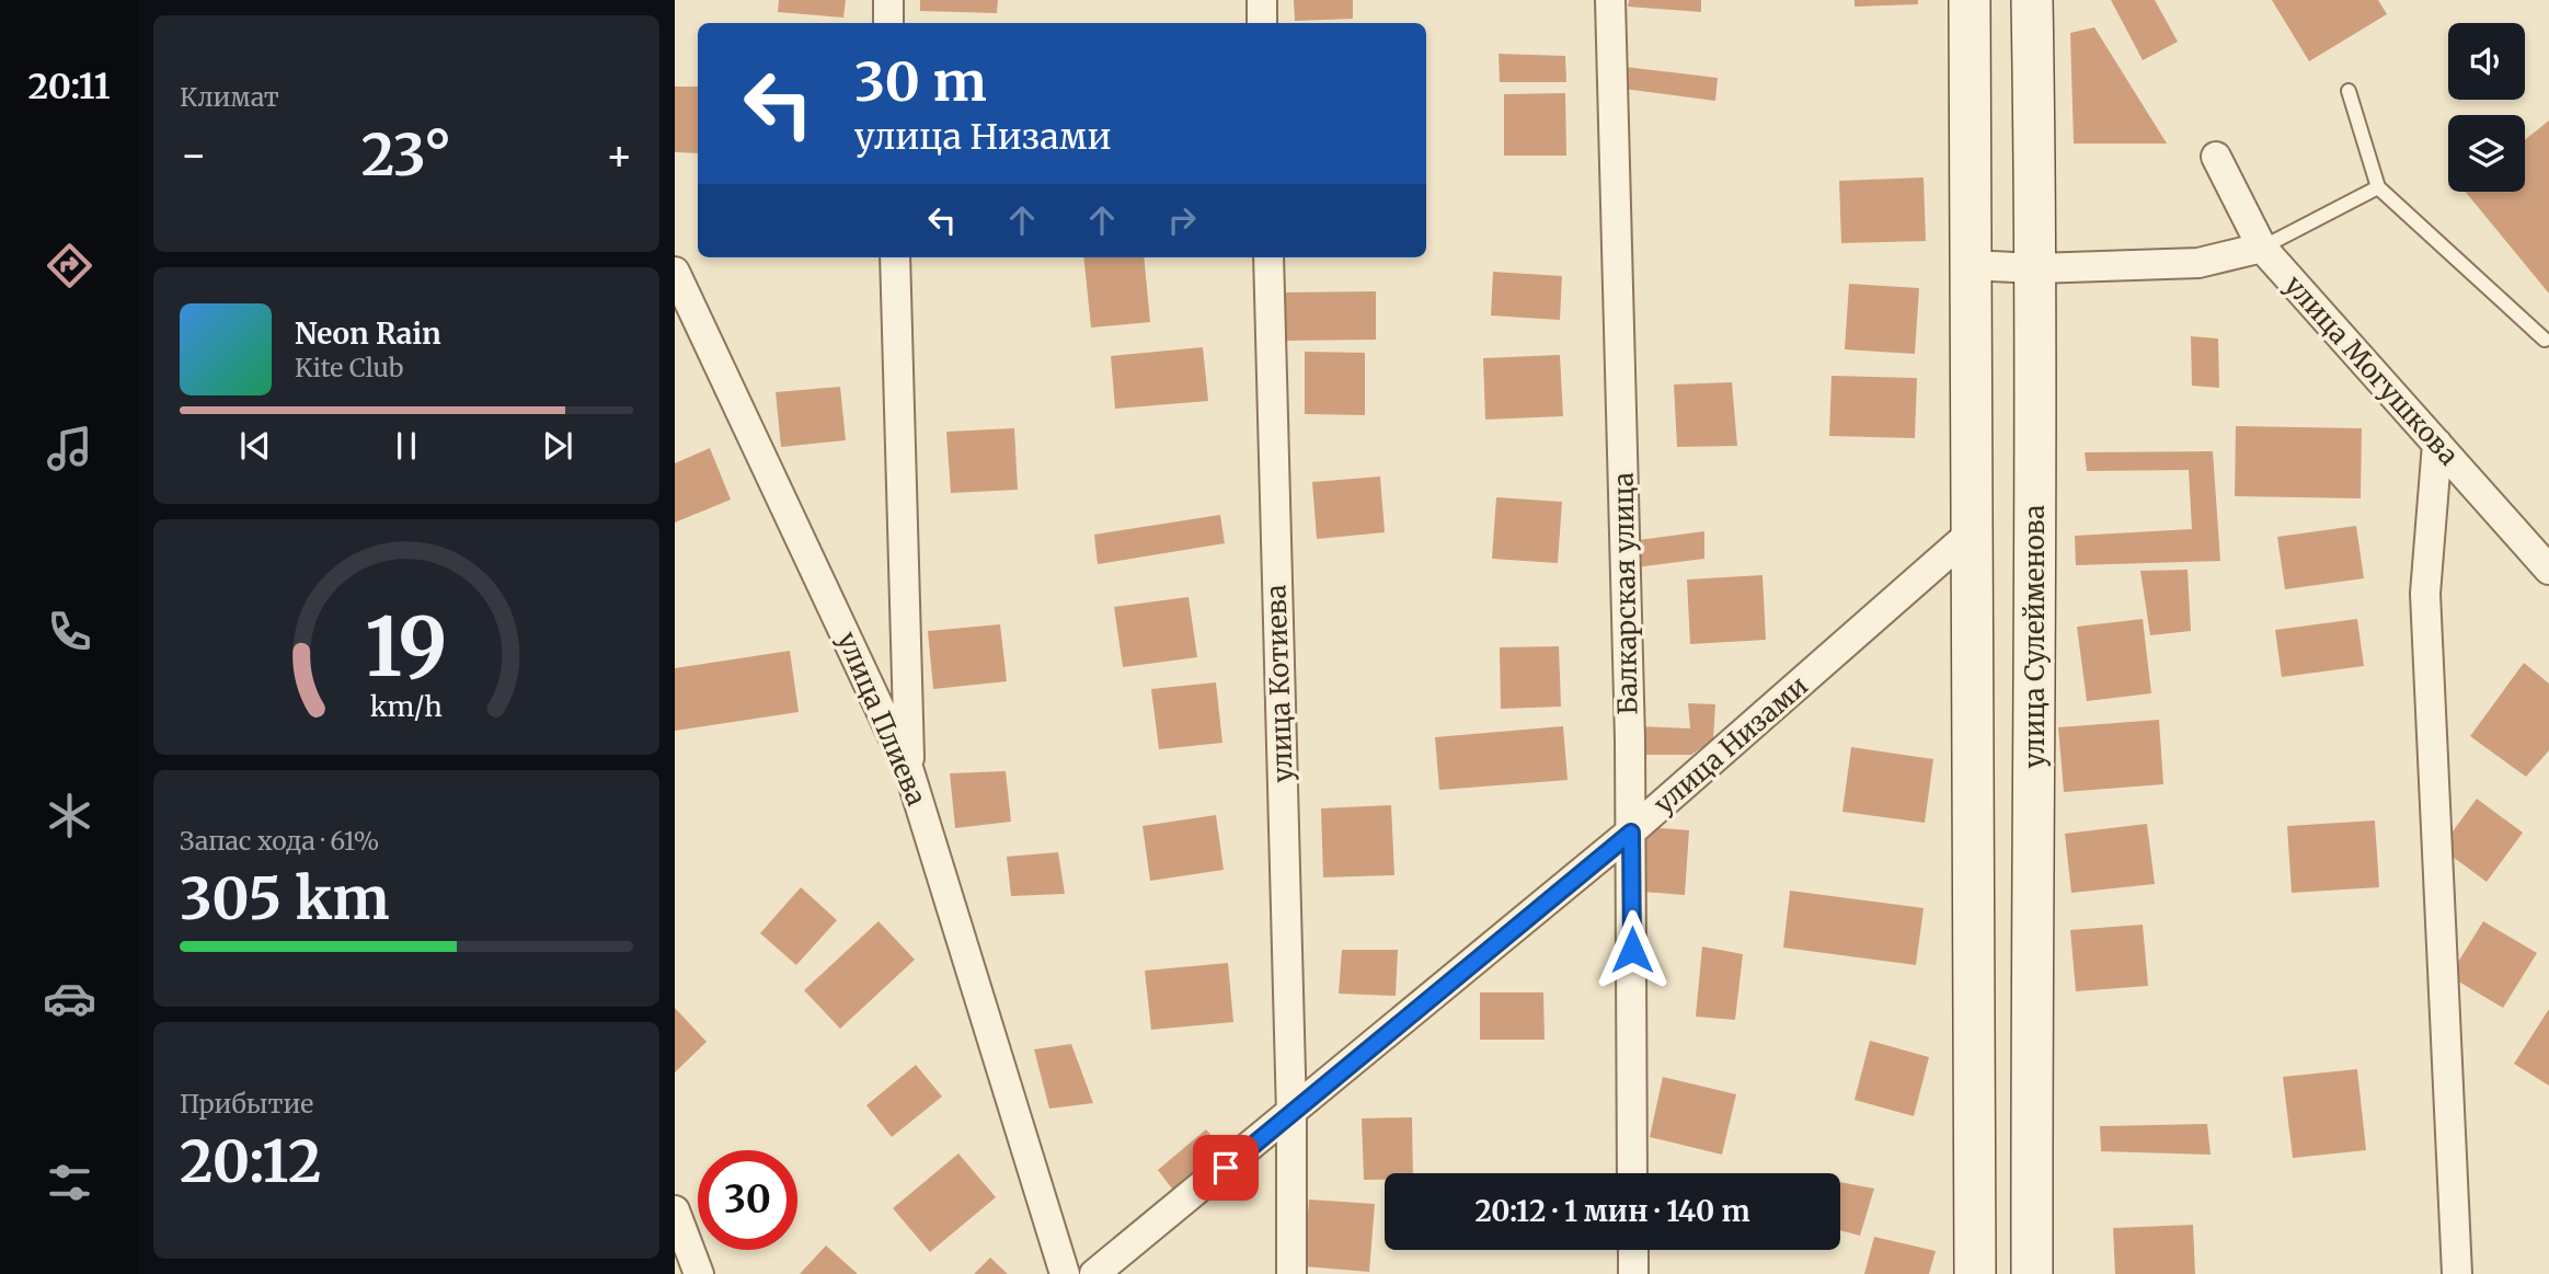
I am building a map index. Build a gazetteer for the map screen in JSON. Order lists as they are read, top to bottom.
{
  "streets": {
    "main road": ["улица Сулейменова"],
    "street": [
      "улица Могушкова",
      "Балкарская улица",
      "улица Котиева",
      "улица Плиева",
      "улица Низами"
    ]
  },
  "crossings": [
    ["Балкарская улица", "улица Низами"],
    ["улица Котиева", "улица Низами"]
  ],
  "page": {
    "tabs": "20:11",
    "tile": [
      "Климат",
      ["Запас хода · 61%", "305 km"],
      ["Прибытие", "20:12"]
    ],
    "turn": ["30 m", "улица Низами"],
    "heat": ["−", "23°", "+"],
    "song": ["Neon Rain", "Kite Club"],
    "limit": "30",
    "trip": "20:12 · 1 мин · 140 m",
    "gauge": ["19", "km/h"]
  }
}
